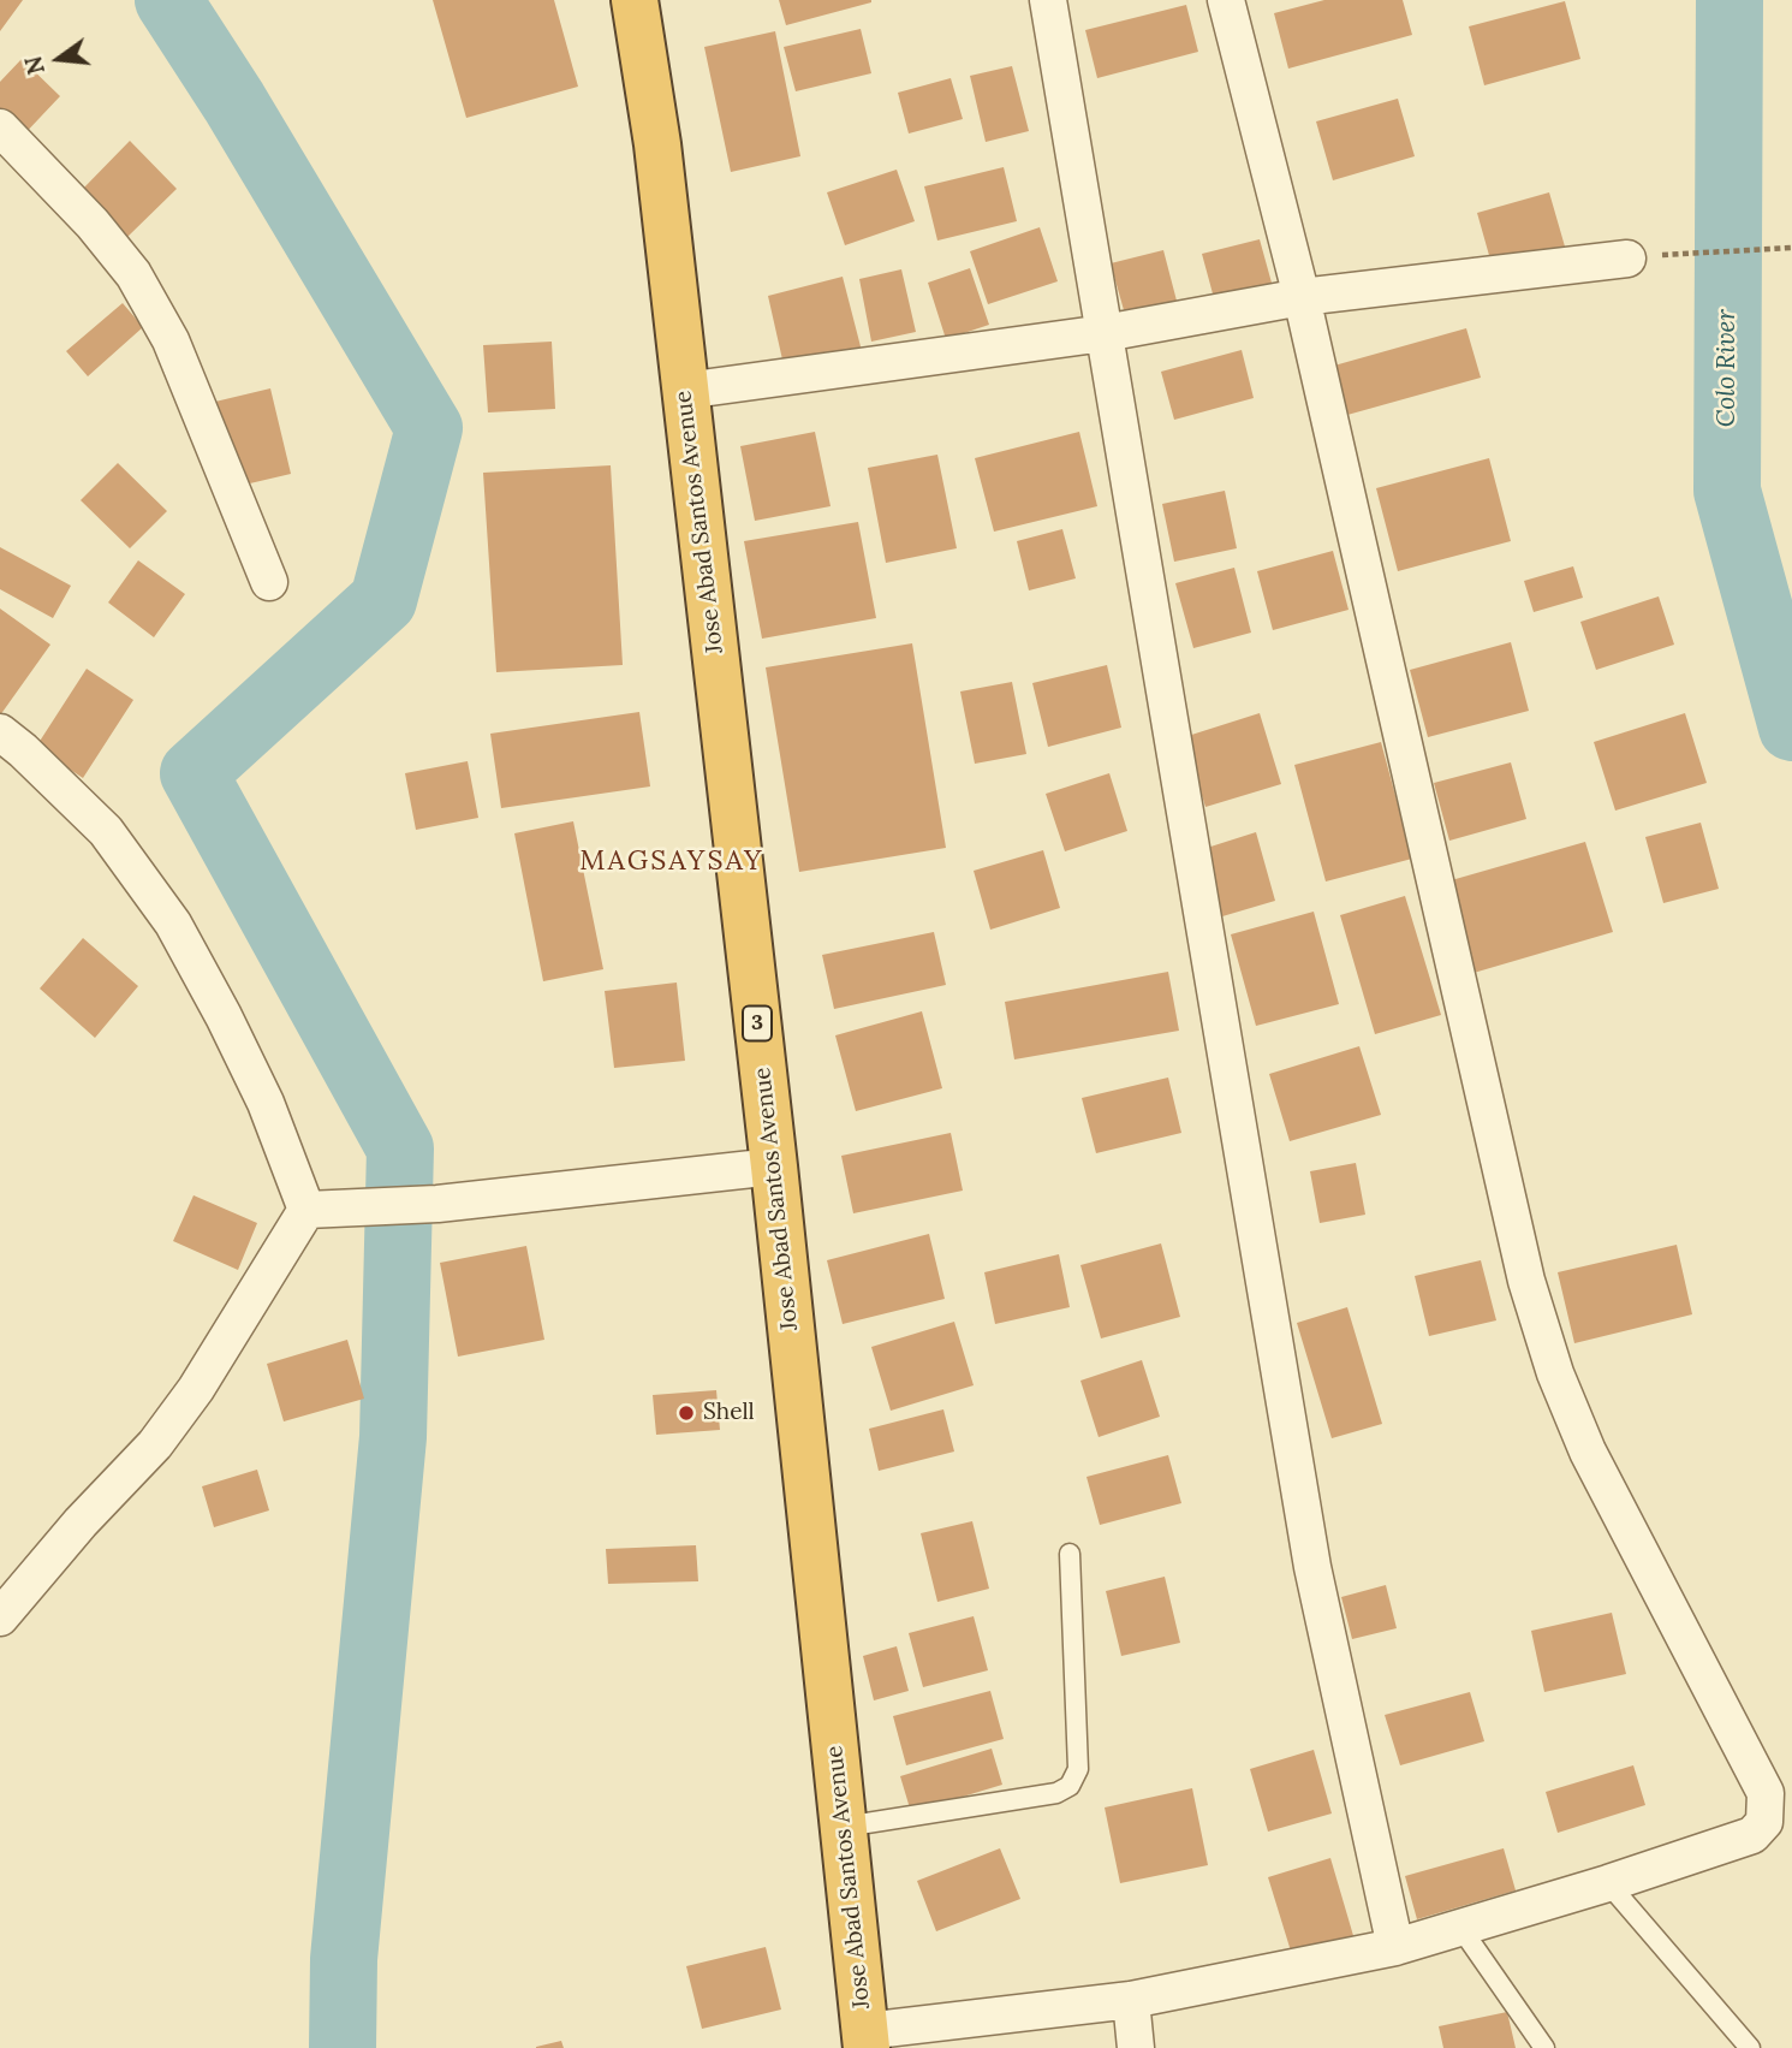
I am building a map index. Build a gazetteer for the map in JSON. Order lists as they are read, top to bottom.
{
  "streets": {
    "highway": ["Jose Abad Santos Avenue", "3"]
  },
  "districts": ["MAGSAYSAY"],
  "water": ["Colo River"],
  "places": ["Shell"],
  "north": "left"
}
